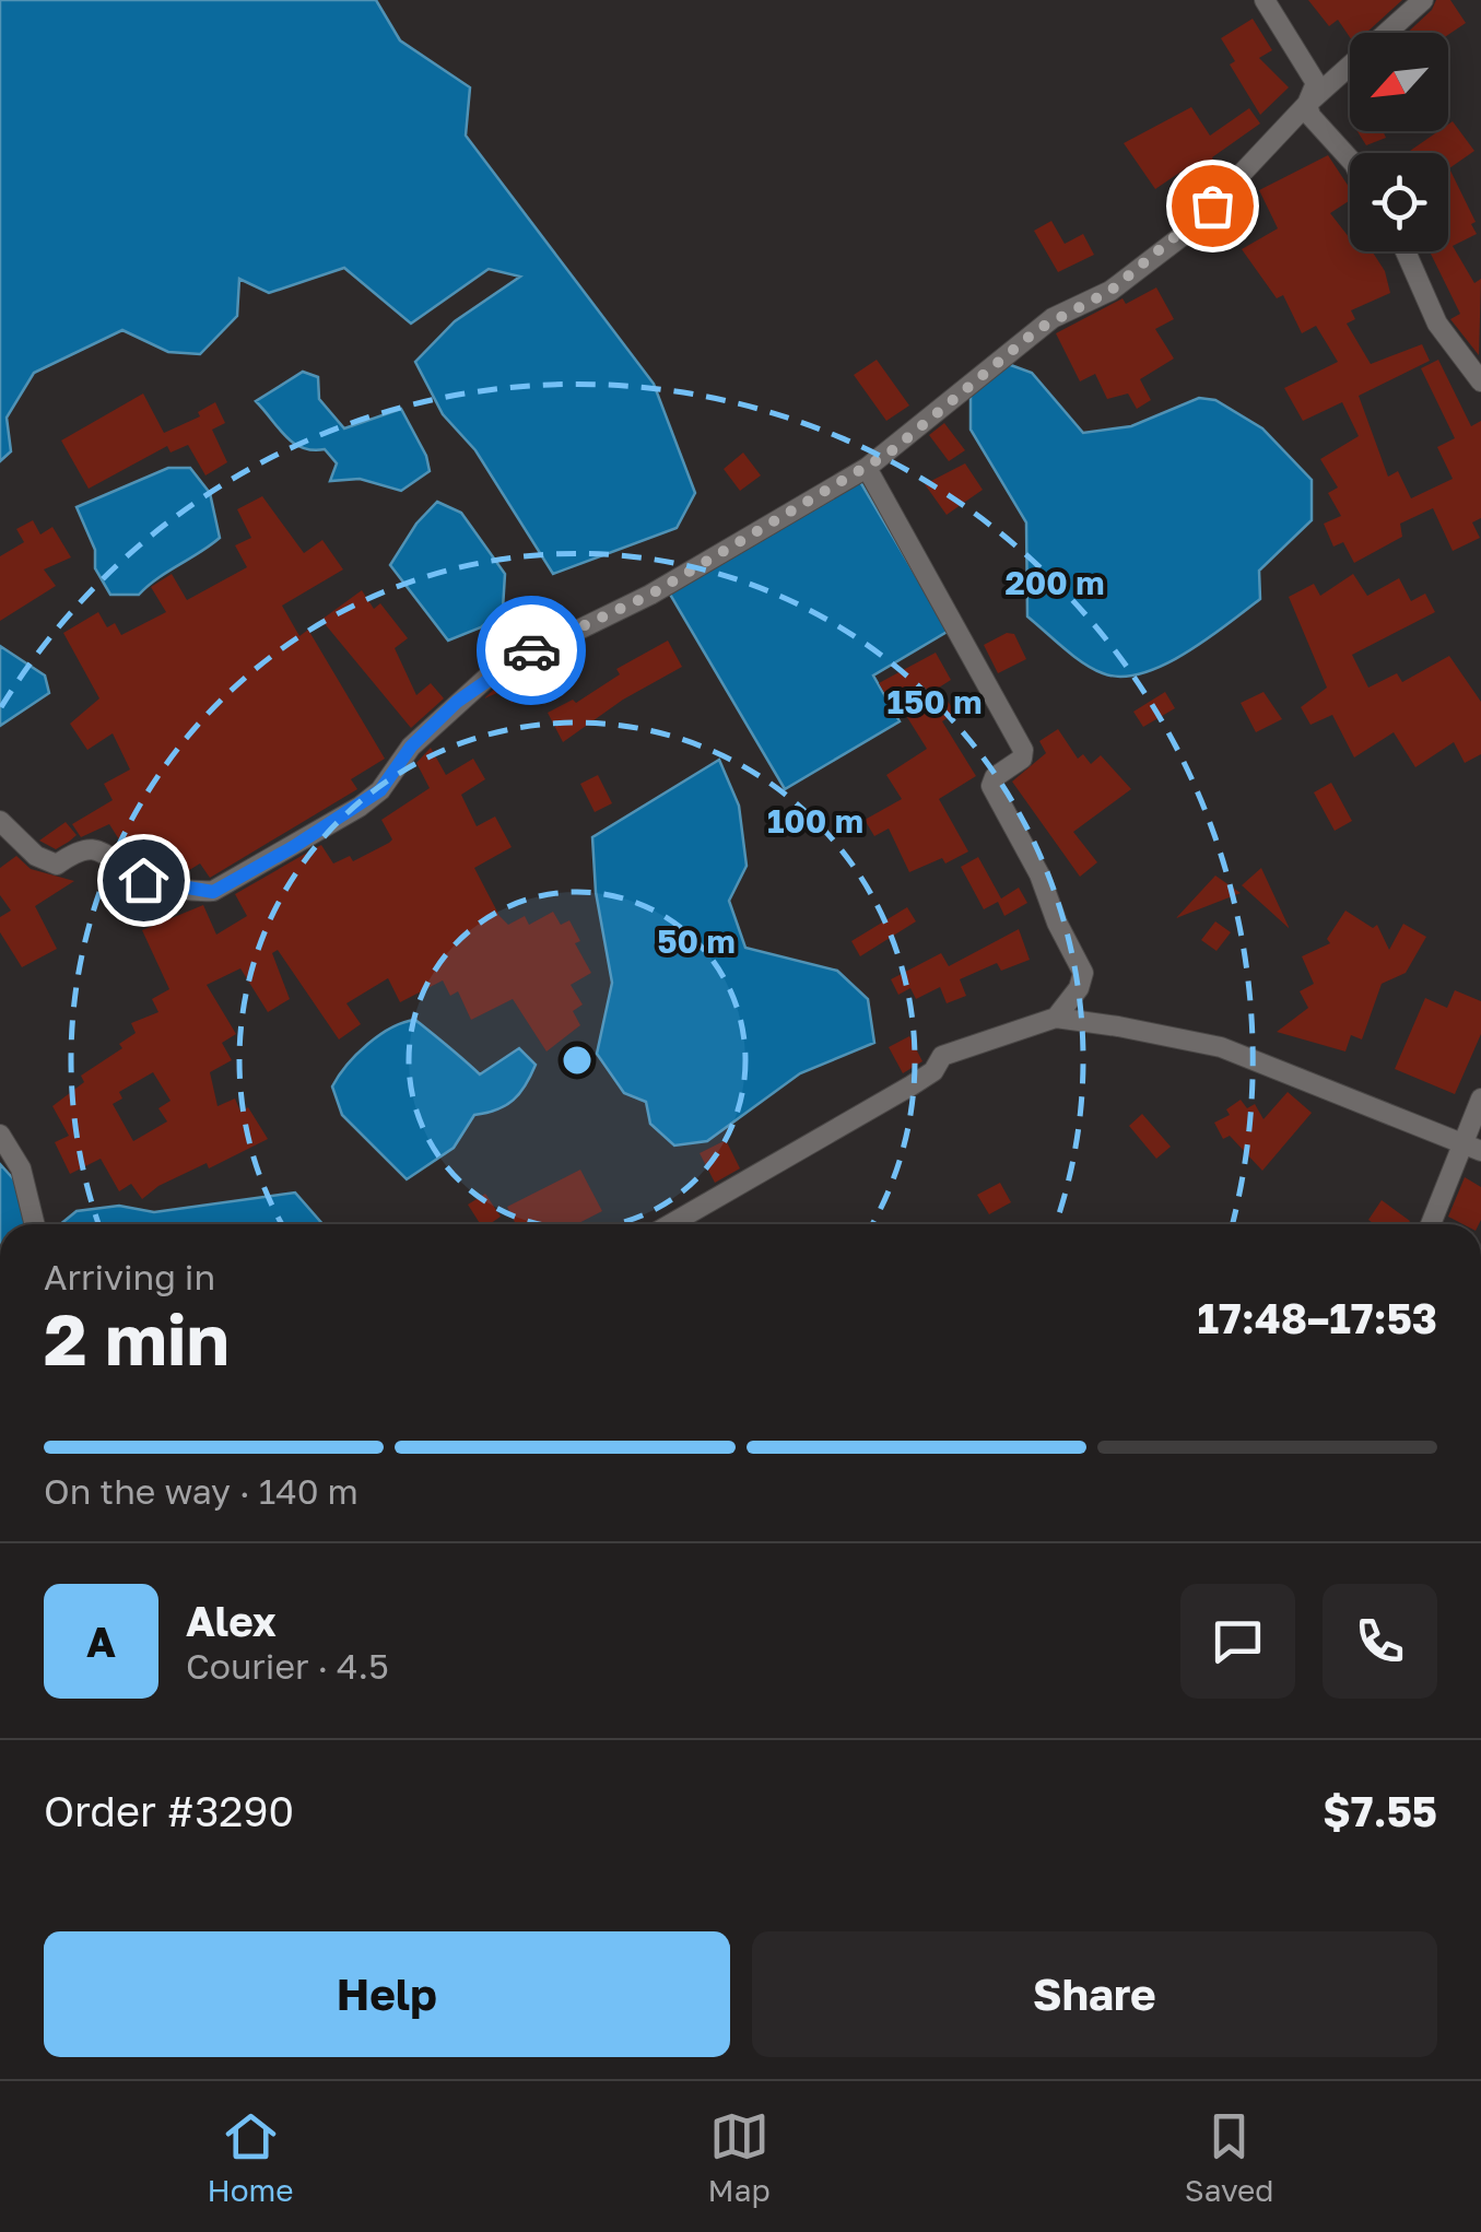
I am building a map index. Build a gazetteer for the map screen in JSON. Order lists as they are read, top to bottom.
{
  "north": "bottom left",
  "page": {
    "heading": ["2 min", "Arriving in", "17:48–17:53"],
    "panel": [
      "Alex",
      "Courier · 4.5",
      "Order #3290",
      "$7.55"
    ],
    "bar": "On the way · 140 m",
    "round": "A",
    "buttons": ["Help", "Share"],
    "tabs": ["Home", "Map", "Saved"]
  },
  "rings": [
    "200 m",
    "150 m",
    "100 m",
    "50 m"
  ]
}
